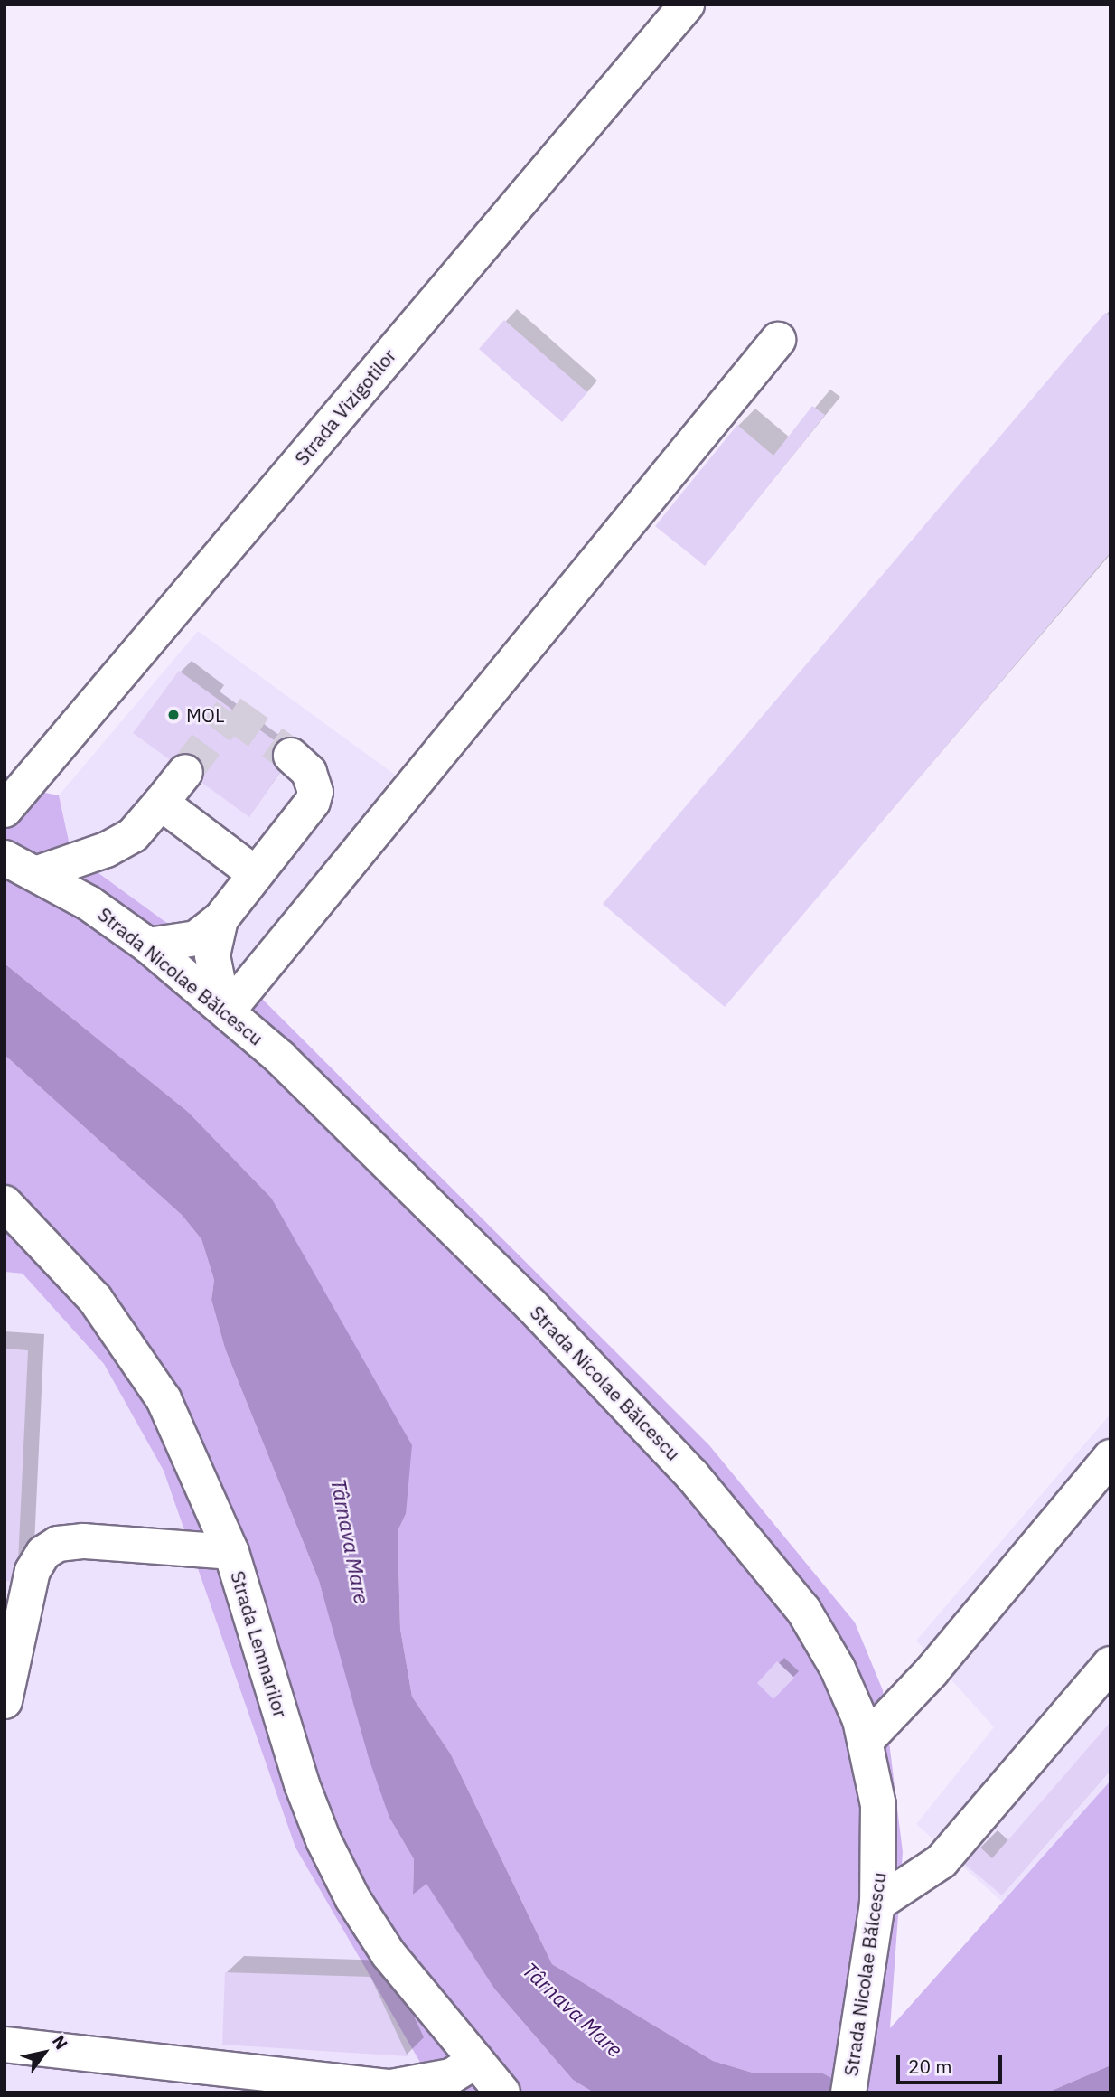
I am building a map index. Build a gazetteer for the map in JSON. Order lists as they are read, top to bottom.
{
  "streets": {
    "street": ["Strada Vizigotilor", "Strada Nicolae Bălcescu", "Strada Lemnarilor"]
  },
  "water": ["Târnava Mare"],
  "places": ["MOL"],
  "scale_bar": "20 m",
  "north": "top right"
}
